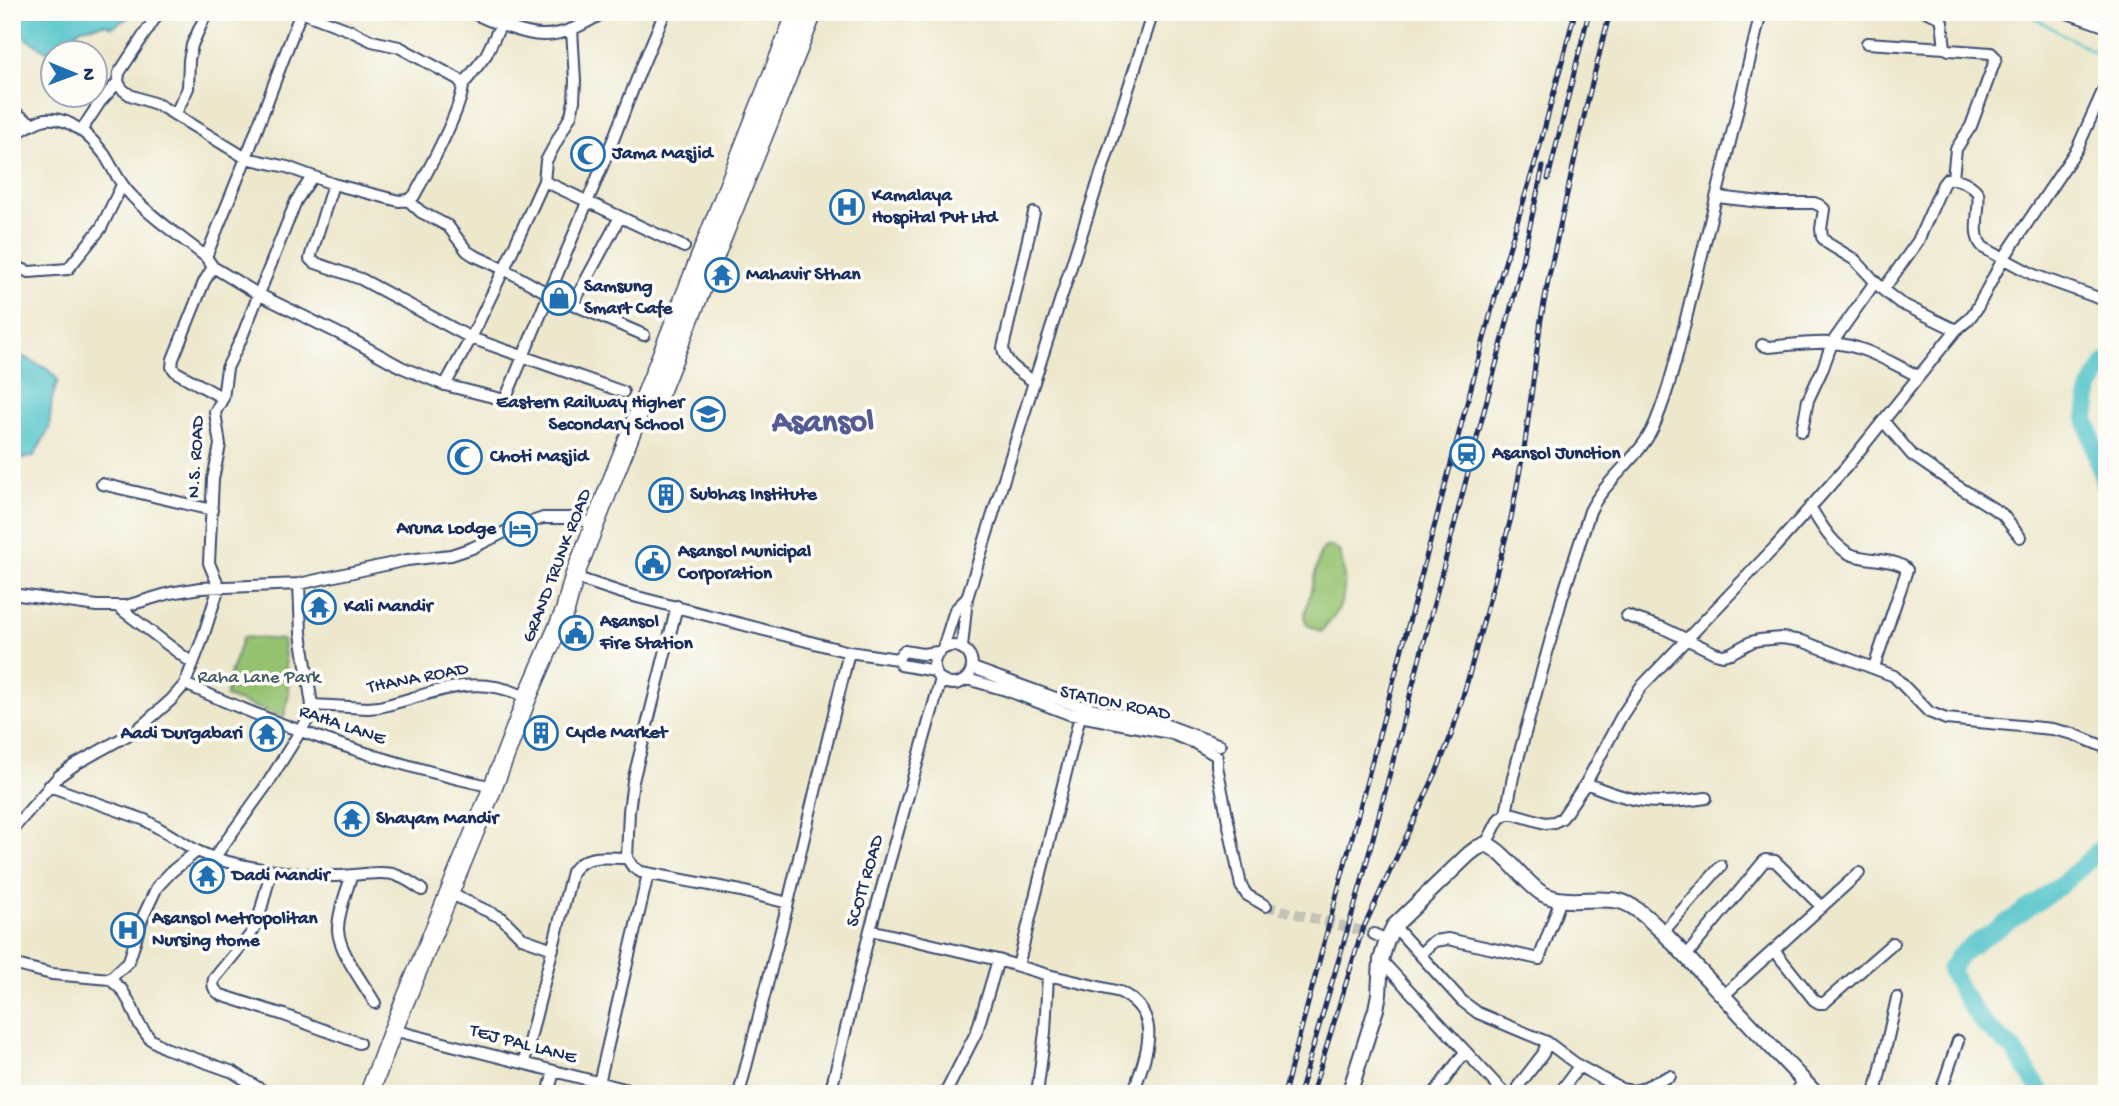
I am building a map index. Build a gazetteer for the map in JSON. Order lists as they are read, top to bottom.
{
  "streets": {
    "main road": ["GRAND TRUNK ROAD"],
    "street": [
      "N.S. ROAD",
      "THANA ROAD",
      "STATION ROAD",
      "RAHA LANE",
      "SCOTT ROAD",
      "TEJ PAL LANE"
    ]
  },
  "crossings": [
    ["GRAND TRUNK ROAD", "THANA ROAD"],
    ["GRAND TRUNK ROAD", "RAHA LANE"],
    ["GRAND TRUNK ROAD", "TEJ PAL LANE"],
    ["STATION ROAD", "SCOTT ROAD"]
  ],
  "districts": ["Asansol"],
  "parks": ["Raha Lane Park"],
  "places": {
    "mosque": ["Jama Masjid", "Choti Masjid"],
    "hospital": ["Kamalaya Hospital Pvt Ltd", "Asansol Metropolitan Nursing Home"],
    "temple": [
      "Mahavir Sthan",
      "Kali Mandir",
      "Aadi Durgabari",
      "Shayam Mandir",
      "Dadi Mandir"
    ],
    "shop": ["Samsung Smart Cafe"],
    "school or university": ["Eastern Railway Higher Secondary School"],
    "station": ["Asansol Junction"],
    "building": ["Subhas Institute", "Cycle Market"],
    "hotel": ["Aruna Lodge"],
    "public building": ["Asansol Municipal Corporation", "Asansol Fire Station"]
  },
  "north": "right"
}
